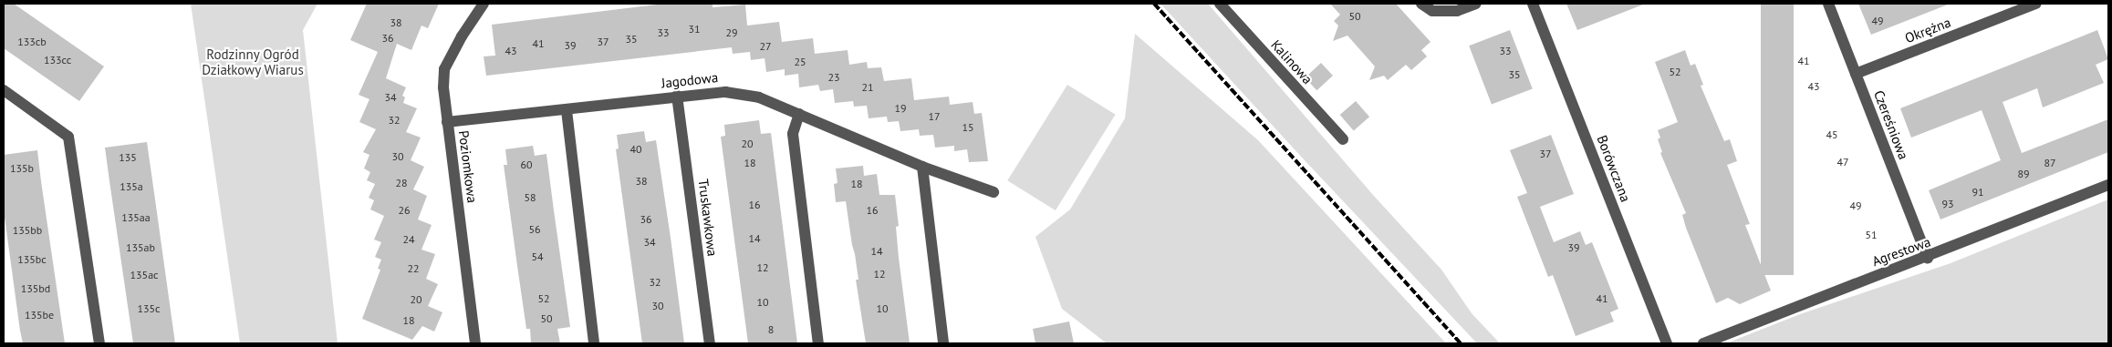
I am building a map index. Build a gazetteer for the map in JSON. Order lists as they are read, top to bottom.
{
  "streets": {
    "street": [
      "Okrężna",
      "Kalinowa",
      "Jagodowa",
      "Czereśniowa",
      "Poziomkowa",
      "Borówczana",
      "Truskawkowa",
      "Agrestowa"
    ]
  },
  "crossings": [
    ["Okrężna", "Czereśniowa"],
    ["Jagodowa", "Poziomkowa"],
    ["Jagodowa", "Truskawkowa"],
    ["Czereśniowa", "Agrestowa"]
  ],
  "parks": ["Rodzinny Ogród Działkowy Wiarus"],
  "house_numbers": [
    "50",
    "49",
    "38",
    "31",
    "33",
    "29",
    "36",
    "35",
    "133cb",
    "37",
    "41",
    "39",
    "27",
    "43",
    "33",
    "133cc",
    "41",
    "25",
    "52",
    "35",
    "23",
    "43",
    "21",
    "34",
    "19",
    "17",
    "32",
    "15",
    "45",
    "20",
    "40",
    "37",
    "30",
    "135",
    "47",
    "18",
    "87",
    "60",
    "135b",
    "89",
    "38",
    "28",
    "18",
    "135a",
    "91",
    "58",
    "93",
    "16",
    "49",
    "26",
    "16",
    "135aa",
    "36",
    "56",
    "135bb",
    "51",
    "14",
    "24",
    "34",
    "135ab",
    "39",
    "14",
    "54",
    "135bc",
    "12",
    "22",
    "12",
    "135ac",
    "32",
    "135bd",
    "52",
    "41",
    "20",
    "10",
    "30",
    "135c",
    "10",
    "135be",
    "50",
    "18",
    "8"
  ]
}
